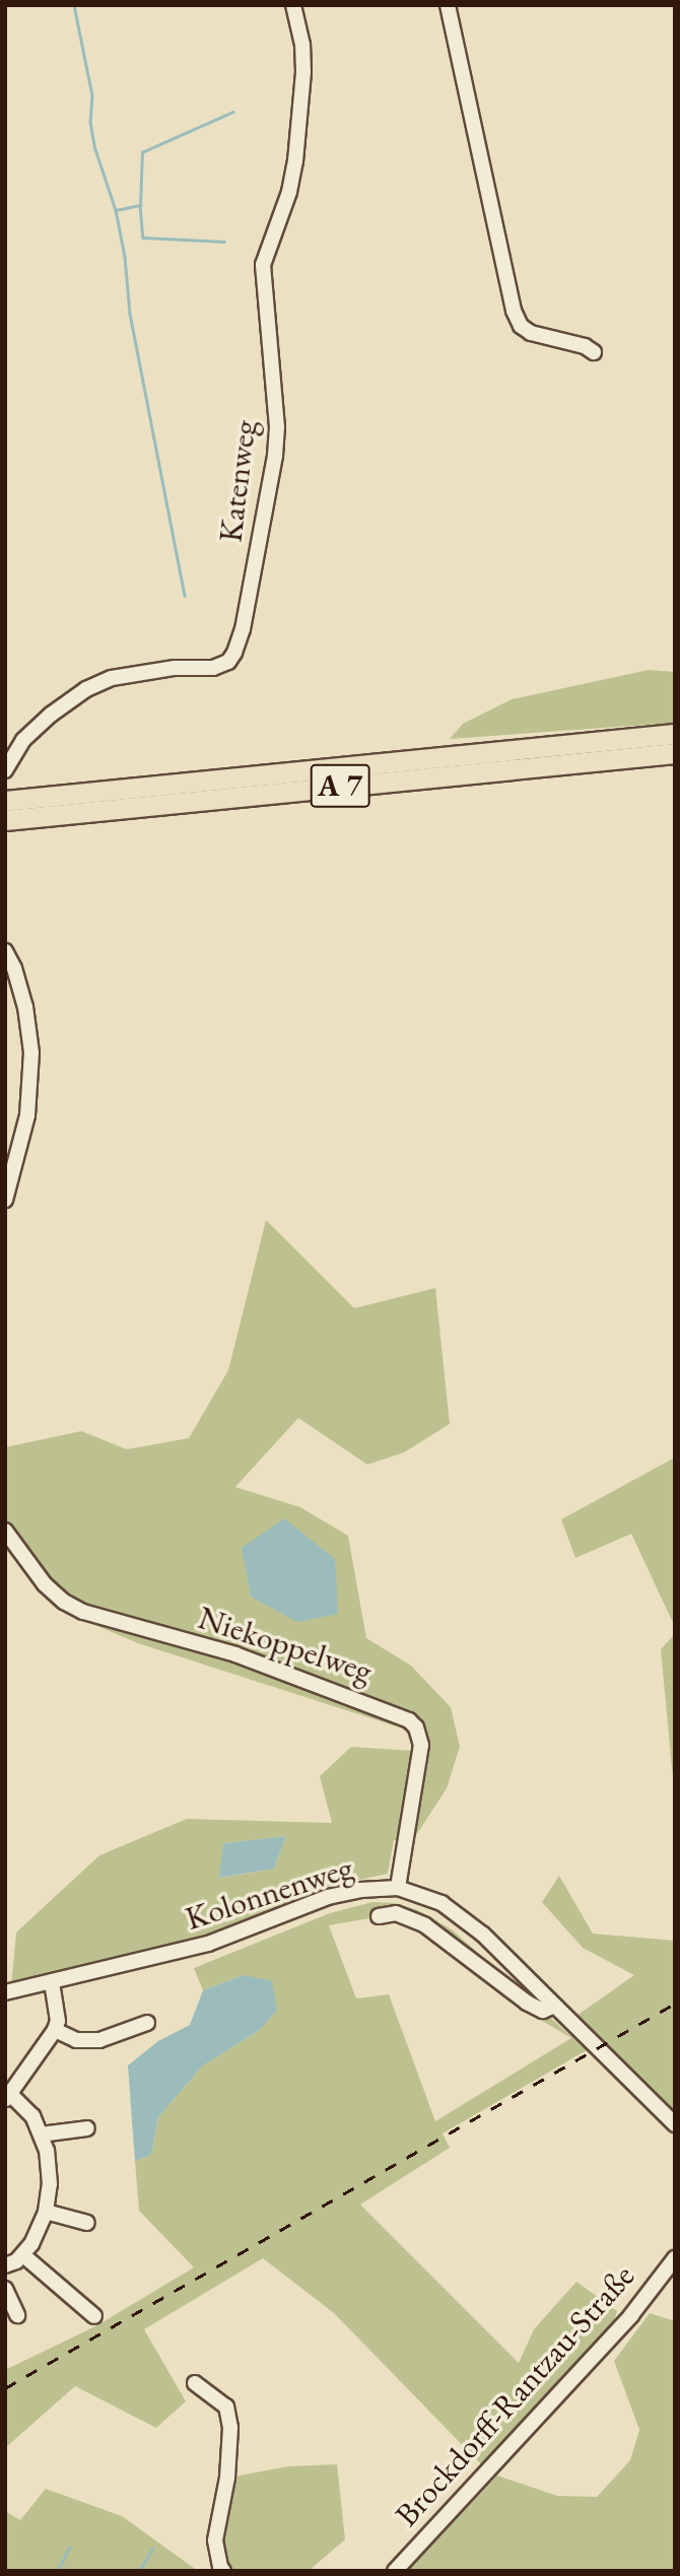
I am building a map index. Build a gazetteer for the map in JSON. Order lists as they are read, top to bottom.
{
  "streets": {
    "highway": ["A 7"],
    "street": [
      "Katenweg",
      "Niekoppelweg",
      "Kolonnenweg",
      "Brockdorff-Rantzau-Straße"
    ]
  },
  "crossings": [
    ["Niekoppelweg", "Kolonnenweg"]
  ]
}
